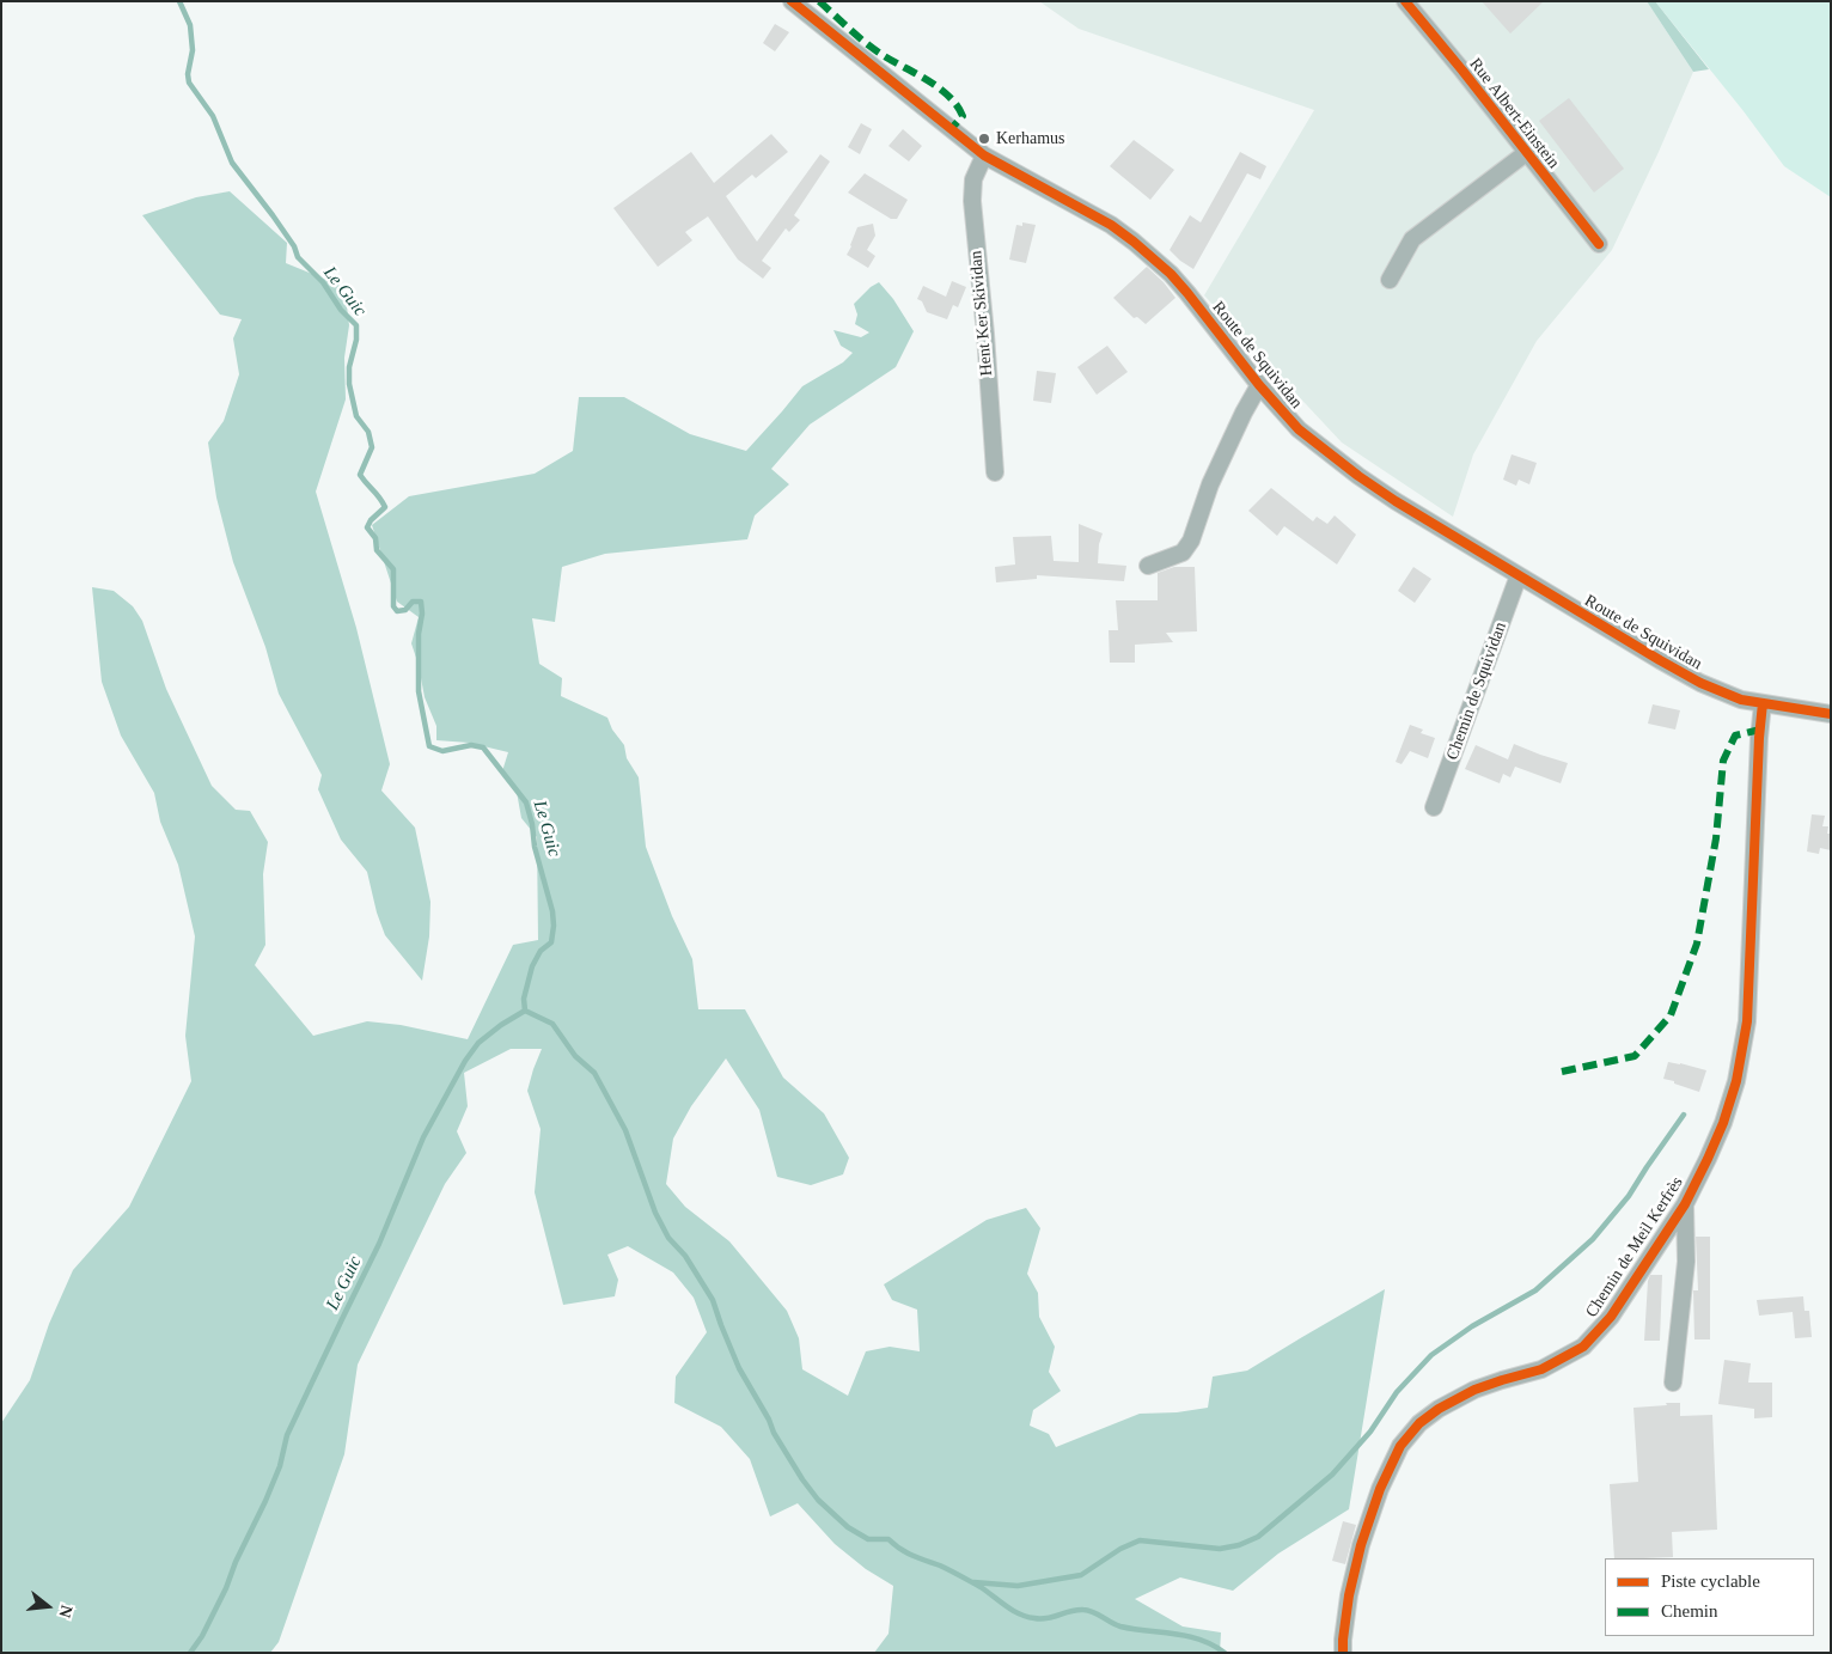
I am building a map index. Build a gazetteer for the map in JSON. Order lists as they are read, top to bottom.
{
  "streets": {
    "street": [
      "Rue Albert-Einstein",
      "Hent Ker Skividan",
      "Route de Squividan",
      "Chemin de Squividan",
      "Chemin de Meil Kerfrès"
    ]
  },
  "crossings": [
    ["Hent Ker Skividan", "Route de Squividan"],
    ["Route de Squividan", "Chemin de Squividan"],
    ["Route de Squividan", "Chemin de Meil Kerfrès"]
  ],
  "water": ["Le Guic"],
  "places": ["Kerhamus"],
  "legend": ["Piste cyclable", "Chemin"],
  "north": "right"
}
